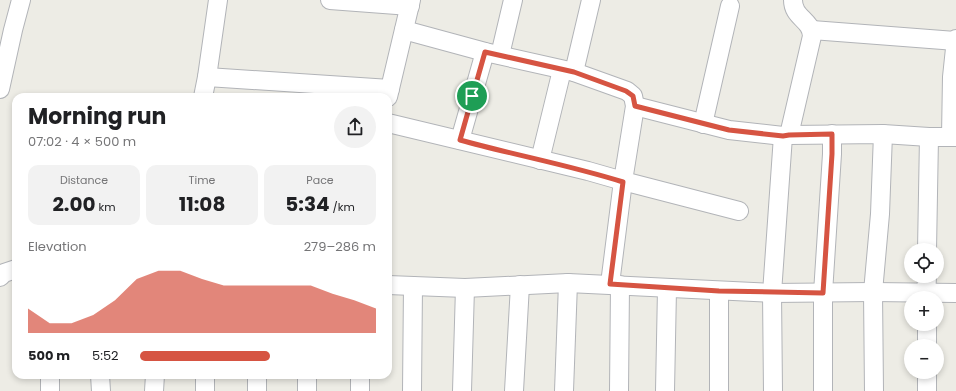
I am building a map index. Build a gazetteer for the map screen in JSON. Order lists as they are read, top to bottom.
{
  "page": {
    "heading": ["Morning run", "07:02 · 4 × 500 m"],
    "stats": [
      ["Distance", "2.00 km"],
      ["Time", "11:08"],
      ["Pace", "5:34 /km"]
    ],
    "chart": ["Elevation", "279–286 m"],
    "map_buttons": ["+", "−"],
    "list": [
      {
        "name": "500 m",
        "note": "5:52"
      }
    ]
  }
}
